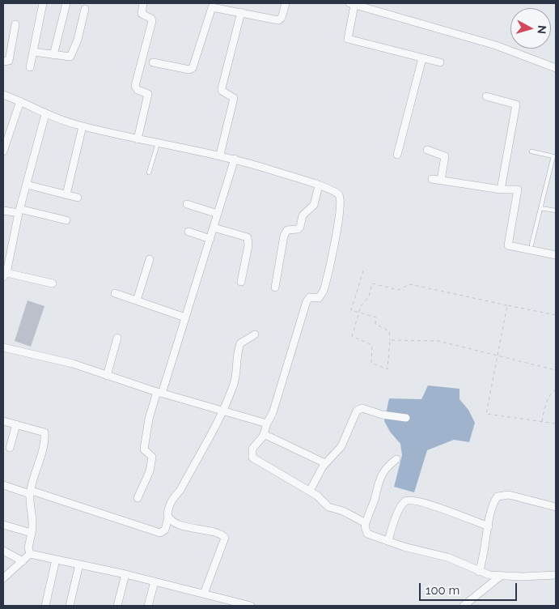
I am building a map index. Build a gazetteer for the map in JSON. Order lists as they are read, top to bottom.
{
  "scale_bar": "100 m",
  "north": "right"
}
